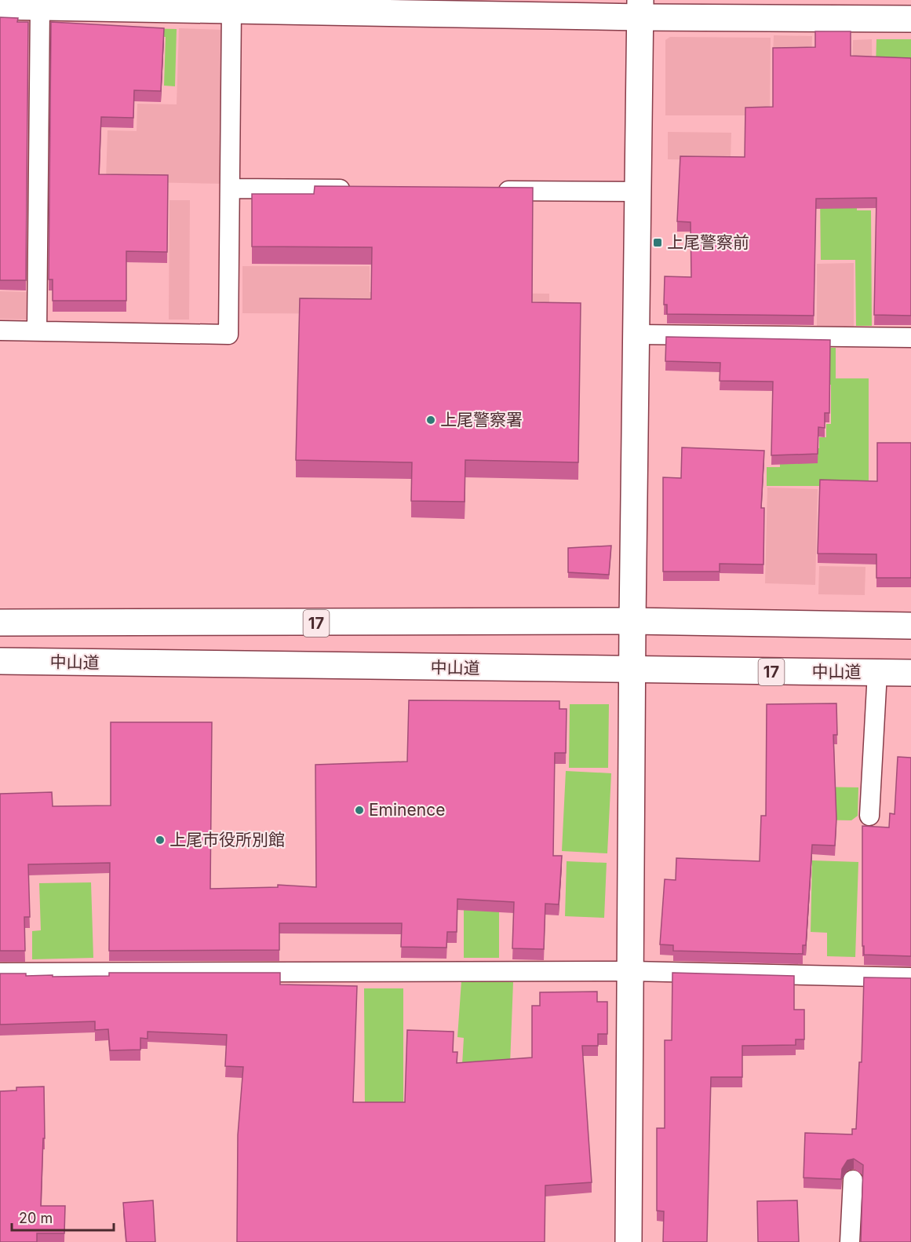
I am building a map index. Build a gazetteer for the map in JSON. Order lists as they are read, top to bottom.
{
  "streets": {
    "main road": ["17", "中山道"]
  },
  "places": {
    "transit": ["上尾警察前"],
    "other": ["上尾警察署", "Eminence", "上尾市役所別館"]
  },
  "scale_bar": "20 m"
}
